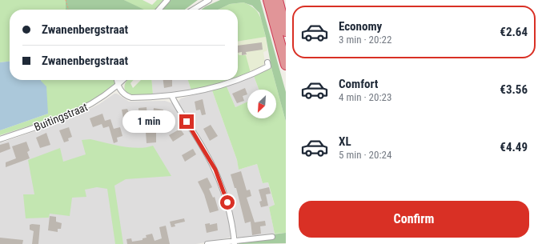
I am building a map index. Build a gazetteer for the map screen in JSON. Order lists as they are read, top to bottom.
{
  "streets": {
    "street": ["Buitingstraat"]
  },
  "north": "bottom left",
  "page": {
    "list": [
      {
        "name": "Economy",
        "note": "3 min · 20:22",
        "value": "€2.64"
      },
      {
        "name": "Comfort",
        "note": "4 min · 20:23",
        "value": "€3.56"
      },
      {
        "name": "XL",
        "note": "5 min · 20:24",
        "value": "€4.49"
      }
    ],
    "banner": ["Zwanenbergstraat", "Zwanenbergstraat"],
    "bubble": "1 min",
    "buttons": "Confirm"
  }
}
